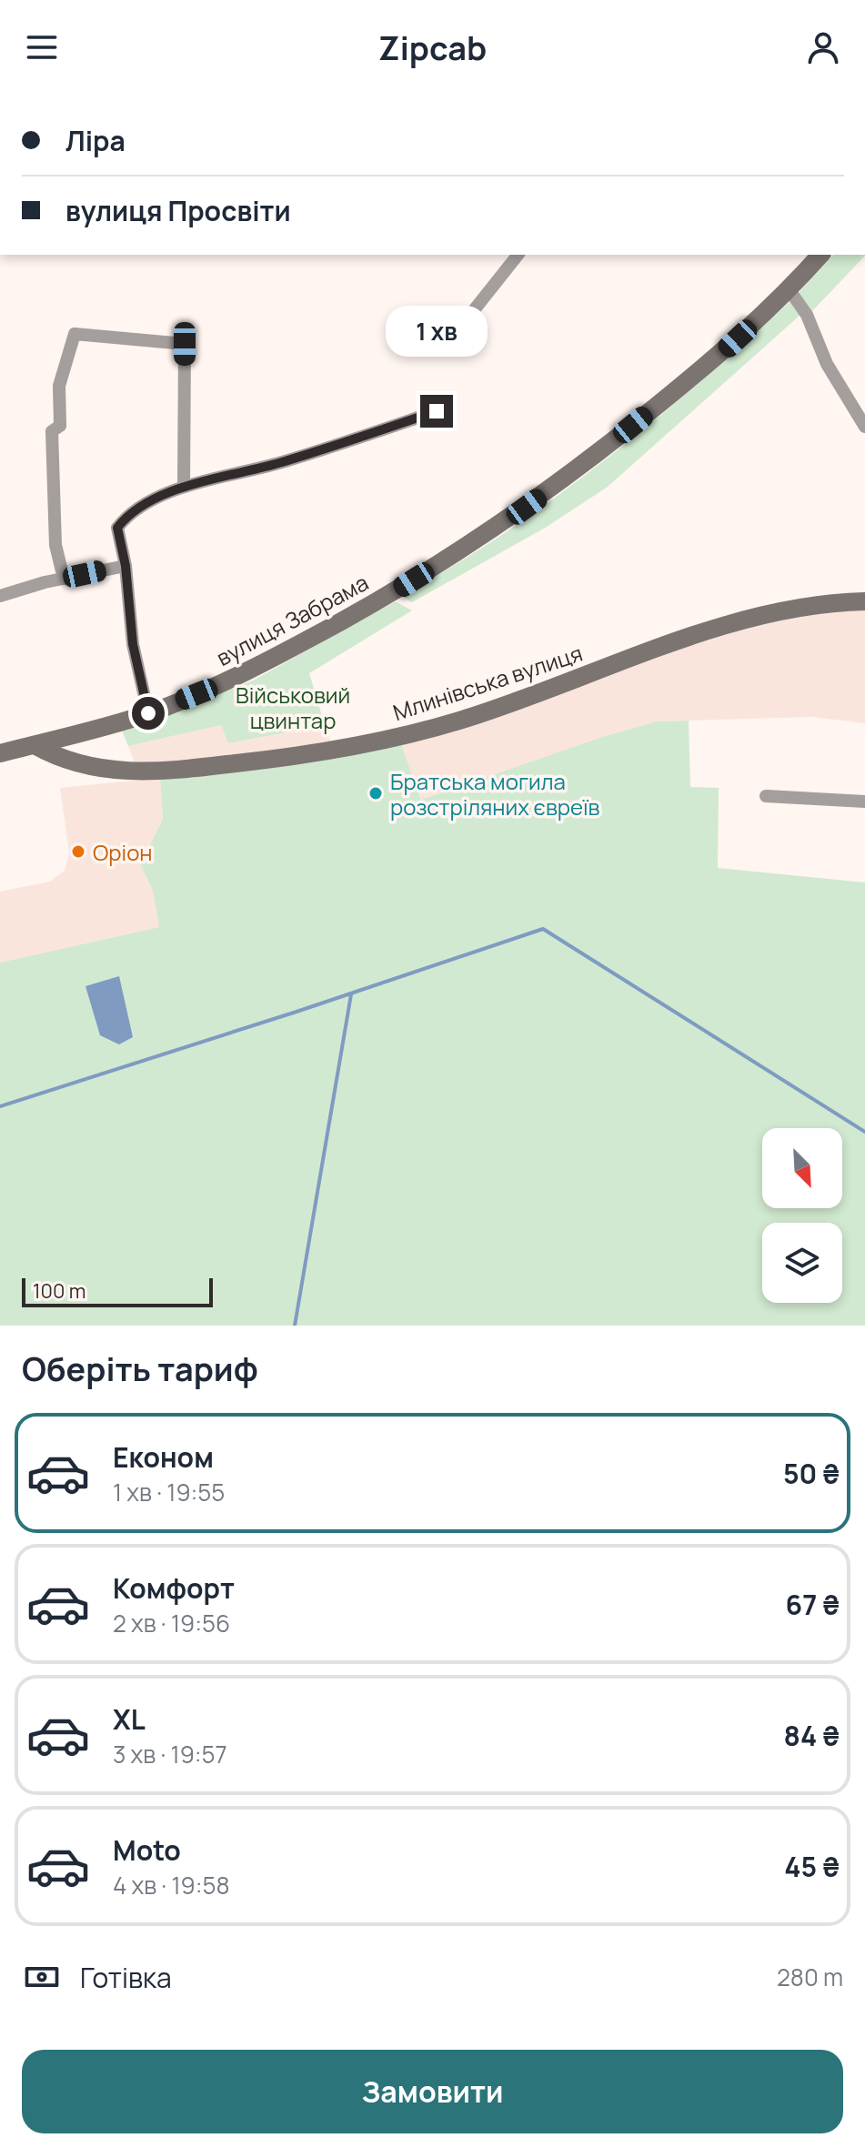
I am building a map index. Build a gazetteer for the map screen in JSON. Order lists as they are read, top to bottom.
{
  "streets": {
    "main road": ["вулиця Забрама", "Млинівська вулиця"]
  },
  "crossings": [
    ["вулиця Забрама", "Млинівська вулиця"]
  ],
  "parks": ["Військовий цвинтар"],
  "places": ["Братська могила розстріляних євреїв", "Оріон"],
  "scale_bar": "100 m",
  "north": "bottom right",
  "page": {
    "header": "Zipcab",
    "banner": ["Ліра", "вулиця Просвіти"],
    "bubble": "1 хв",
    "scale": "100 m",
    "heading": "Оберіть тариф",
    "list": [
      {
        "name": "Економ",
        "note": "1 хв · 19:55",
        "value": "50 ₴"
      },
      {
        "name": "Комфорт",
        "note": "2 хв · 19:56",
        "value": "67 ₴"
      },
      {
        "name": "XL",
        "note": "3 хв · 19:57",
        "value": "84 ₴"
      },
      {
        "name": "Moto",
        "note": "4 хв · 19:58",
        "value": "45 ₴"
      }
    ],
    "pay": ["Готівка", "280 m"],
    "buttons": "Замовити"
  }
}
